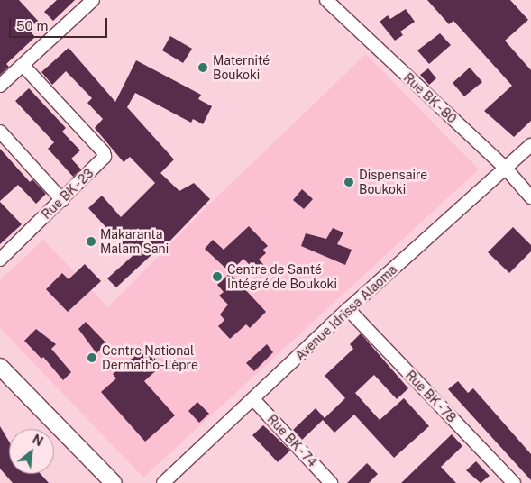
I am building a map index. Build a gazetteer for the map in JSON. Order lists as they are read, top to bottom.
{
  "streets": {
    "street": [
      "Rue BK - 80",
      "Rue BK - 23",
      "Avenue Idrissa Alaoma",
      "Rue BK - 78",
      "Rue BK - 74"
    ]
  },
  "crossings": [
    ["Rue BK - 80", "Avenue Idrissa Alaoma"],
    ["Avenue Idrissa Alaoma", "Rue BK - 78"],
    ["Avenue Idrissa Alaoma", "Rue BK - 74"]
  ],
  "places": [
    "Maternité Boukoki",
    "Dispensaire Boukoki",
    "Makaranta Malam Sani",
    "Centre de Santé Intégré de Boukoki",
    "Centre National Dermatho-Lèpre"
  ],
  "scale_bar": "50 m",
  "north": "top right"
}
